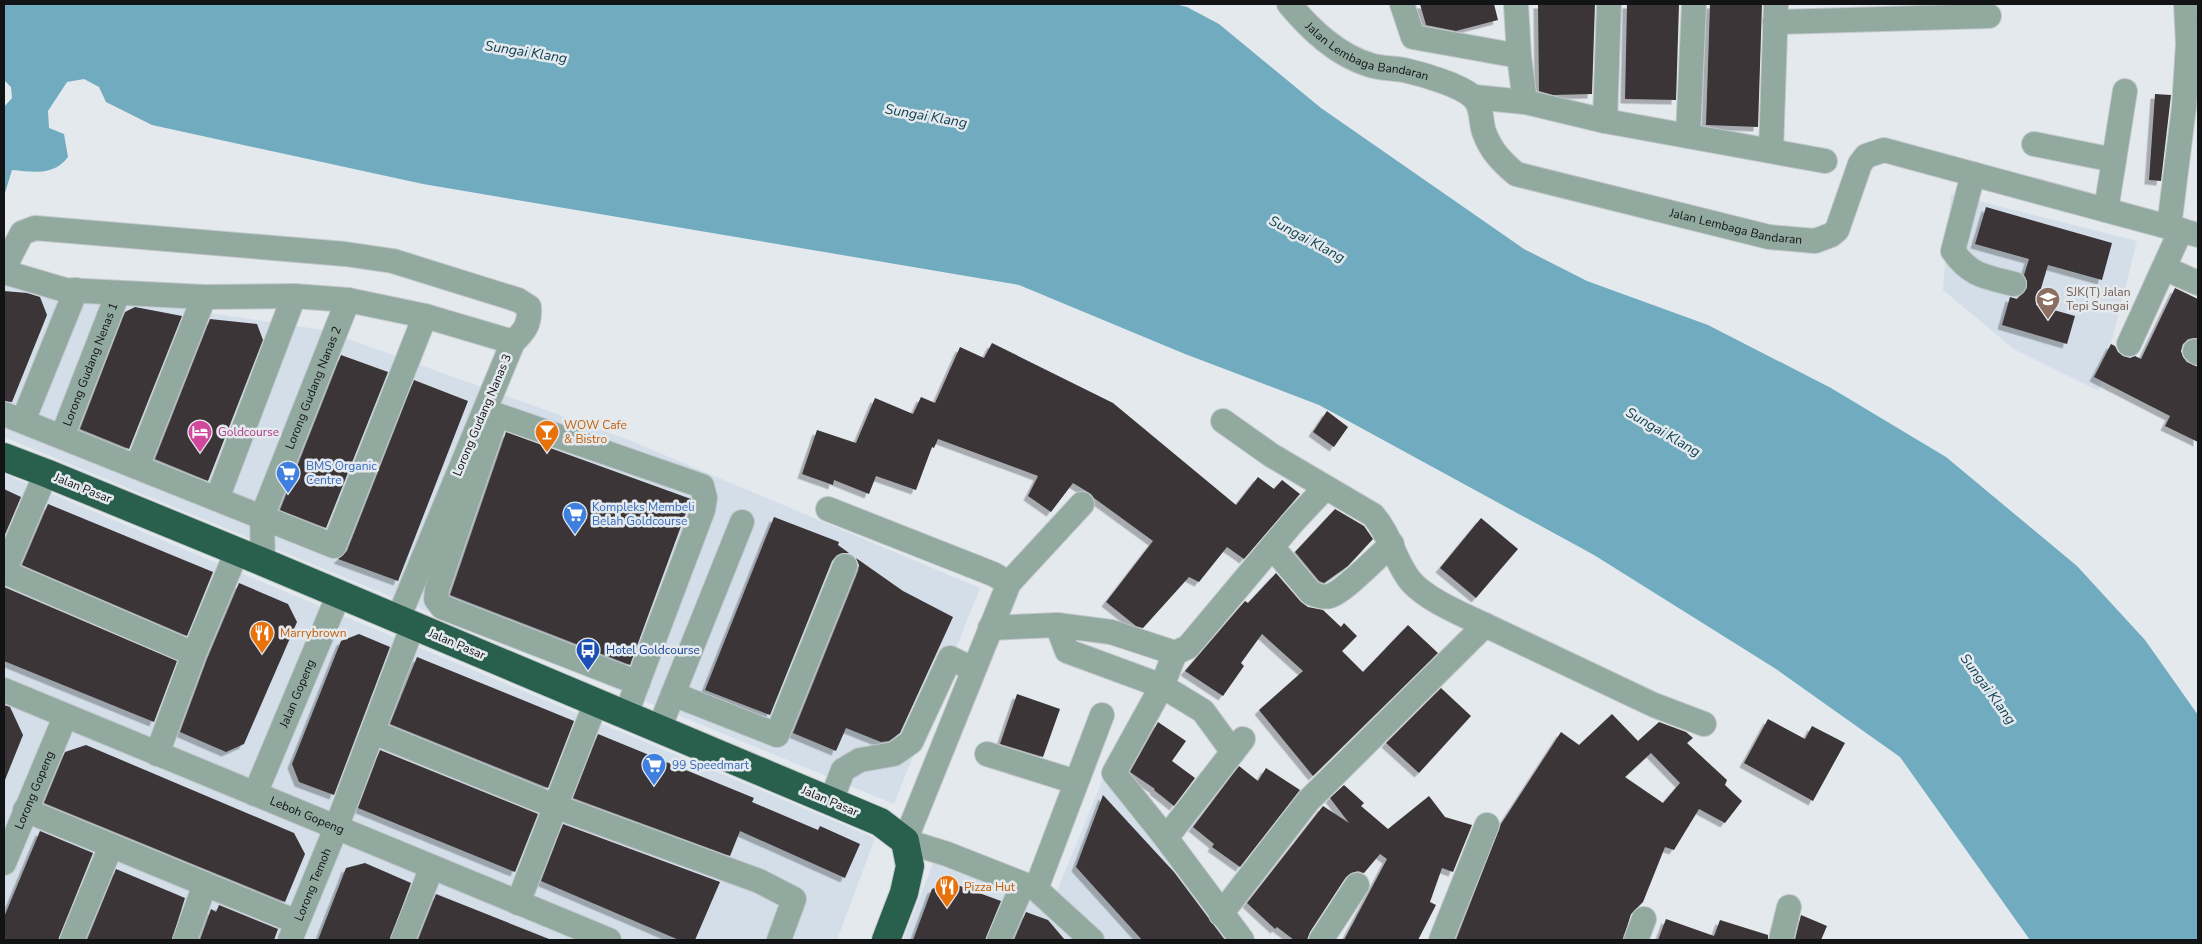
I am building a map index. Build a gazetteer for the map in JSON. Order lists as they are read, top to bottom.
{
  "streets": {
    "highway": ["Jalan Pasar"],
    "street": [
      "Jalan Lembaga Bandaran",
      "Lorong Gudang Nenas 1",
      "Lorong Gudang Nanas 2",
      "Lorong Gudang Nanas 3",
      "Jalan Gopeng",
      "Lorong Gopeng",
      "Leboh Gopeng",
      "Lorong Temoh"
    ]
  },
  "crossings": [
    ["Lorong Gudang Nenas 1", "Lorong Gudang Nanas 3"],
    ["Lorong Gudang Nanas 2", "Lorong Gudang Nanas 3"],
    ["Lorong Gudang Nanas 2", "Jalan Pasar"],
    ["Lorong Gudang Nanas 3", "Jalan Pasar"],
    ["Lorong Gudang Nanas 3", "Lorong Temoh"],
    ["Jalan Pasar", "Jalan Gopeng"],
    ["Jalan Gopeng", "Leboh Gopeng"],
    ["Lorong Gopeng", "Leboh Gopeng"],
    ["Leboh Gopeng", "Lorong Temoh"]
  ],
  "water": ["Sungai Klang"],
  "places": {
    "school or university": ["SJK(T) Jalan Tepi Sungai"],
    "hotel": ["Goldcourse"],
    "bar": ["WOW Cafe & Bistro"],
    "supermarket": ["BMS Organic Centre", "Kompleks Membeli Belah Goldcourse", "99 Speedmart"],
    "restaurant": ["Marrybrown", "Pizza Hut"],
    "bus stop": ["Hotel Goldcourse"]
  }
}
